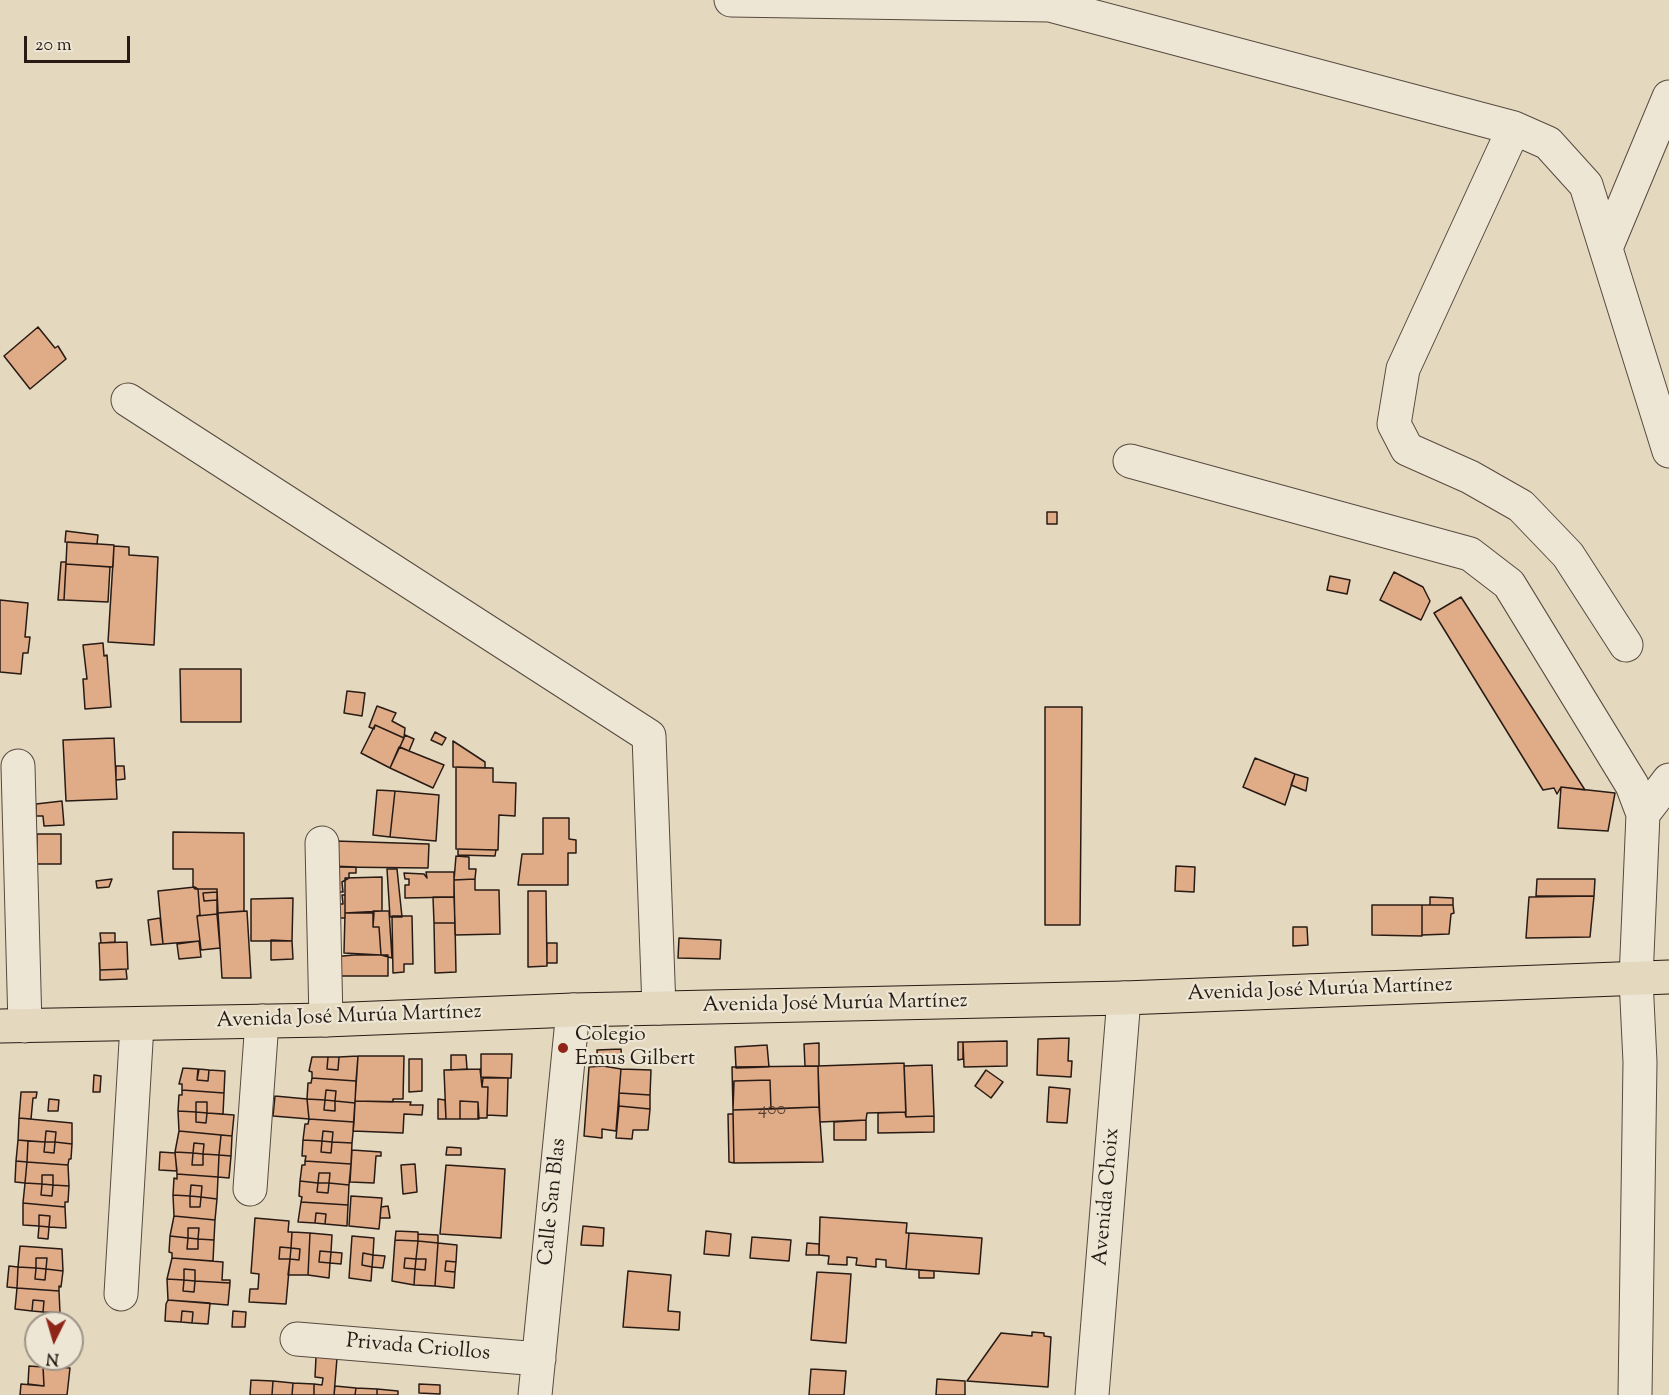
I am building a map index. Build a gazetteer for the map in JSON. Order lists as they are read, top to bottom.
{
  "streets": {
    "main road": ["Avenida José Murúa Martínez"],
    "street": ["Avenida Choix", "Calle San Blas", "Privada Criollos"]
  },
  "crossings": [
    ["Avenida José Murúa Martínez", "Avenida Choix"],
    ["Avenida José Murúa Martínez", "Calle San Blas"],
    ["Calle San Blas", "Privada Criollos"]
  ],
  "places": ["Colegio Emus Gilbert"],
  "house_numbers": ["400"],
  "scale_bar": "20 m",
  "north": "bottom"
}
